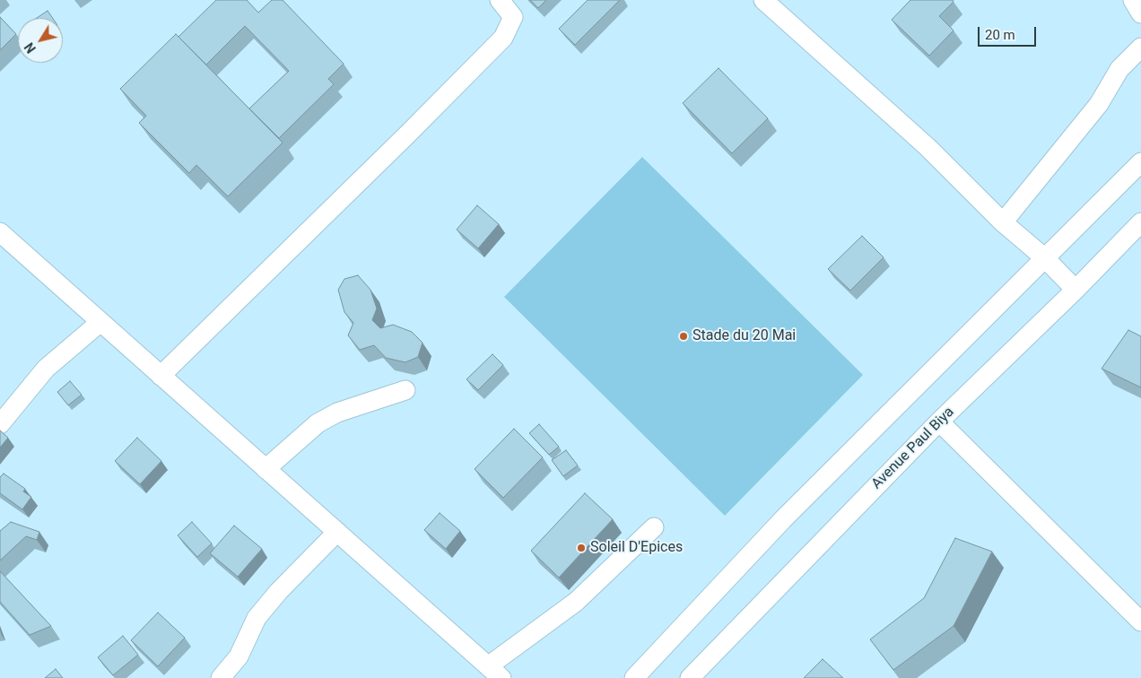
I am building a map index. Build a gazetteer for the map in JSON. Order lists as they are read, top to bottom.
{
  "streets": {
    "street": ["Avenue Paul Biya"]
  },
  "places": ["Stade du 20 Mai", "Soleil D'Epices"],
  "scale_bar": "20 m",
  "north": "bottom left"
}
